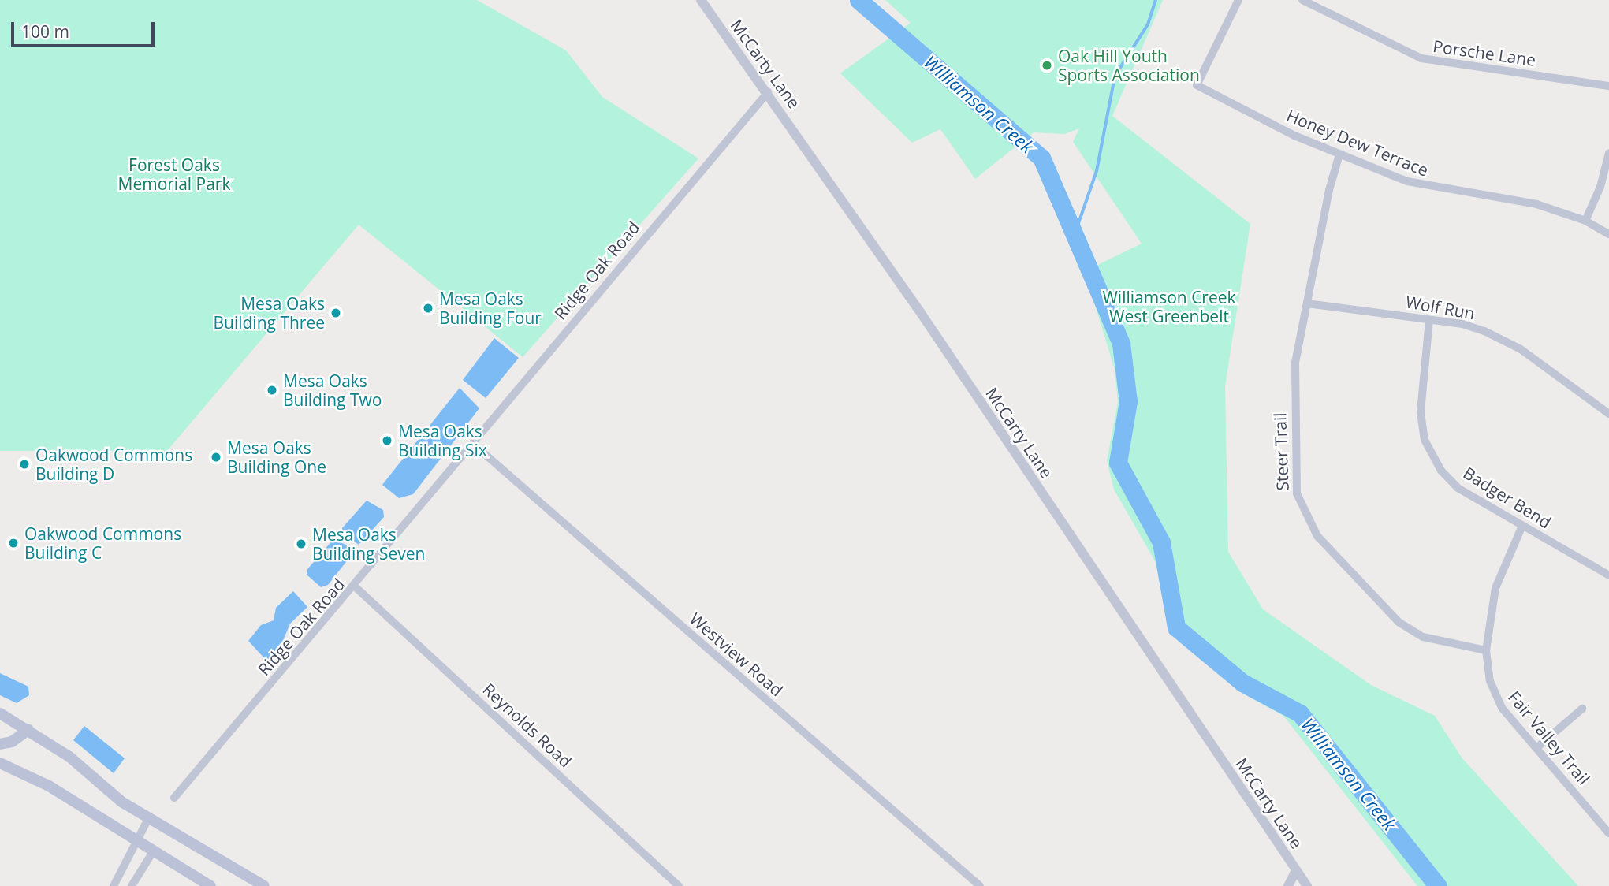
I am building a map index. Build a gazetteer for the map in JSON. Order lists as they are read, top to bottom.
{
  "streets": {
    "street": [
      "Porsche Lane",
      "McCarty Lane",
      "Honey Dew Terrace",
      "Ridge Oak Road",
      "Wolf Run",
      "Steer Trail",
      "Badger Bend",
      "Westview Road",
      "Reynolds Road",
      "Fair Valley Trail"
    ]
  },
  "crossings": [
    ["McCarty Lane", "Ridge Oak Road"],
    ["Honey Dew Terrace", "Steer Trail"],
    ["Ridge Oak Road", "Westview Road"],
    ["Ridge Oak Road", "Reynolds Road"],
    ["Wolf Run", "Steer Trail"],
    ["Wolf Run", "Badger Bend"],
    ["Steer Trail", "Fair Valley Trail"],
    ["Badger Bend", "Fair Valley Trail"]
  ],
  "water": ["Williamson Creek"],
  "parks": ["Forest Oaks Memorial Park", "Williamson Creek West Greenbelt"],
  "places": [
    "Oak Hill Youth Sports Association",
    "Mesa Oaks Building Four",
    "Mesa Oaks Building Three",
    "Mesa Oaks Building Two",
    "Mesa Oaks Building Six",
    "Mesa Oaks Building One",
    "Oakwood Commons Building D",
    "Oakwood Commons Building C",
    "Mesa Oaks Building Seven"
  ],
  "scale_bar": "100 m"
}
